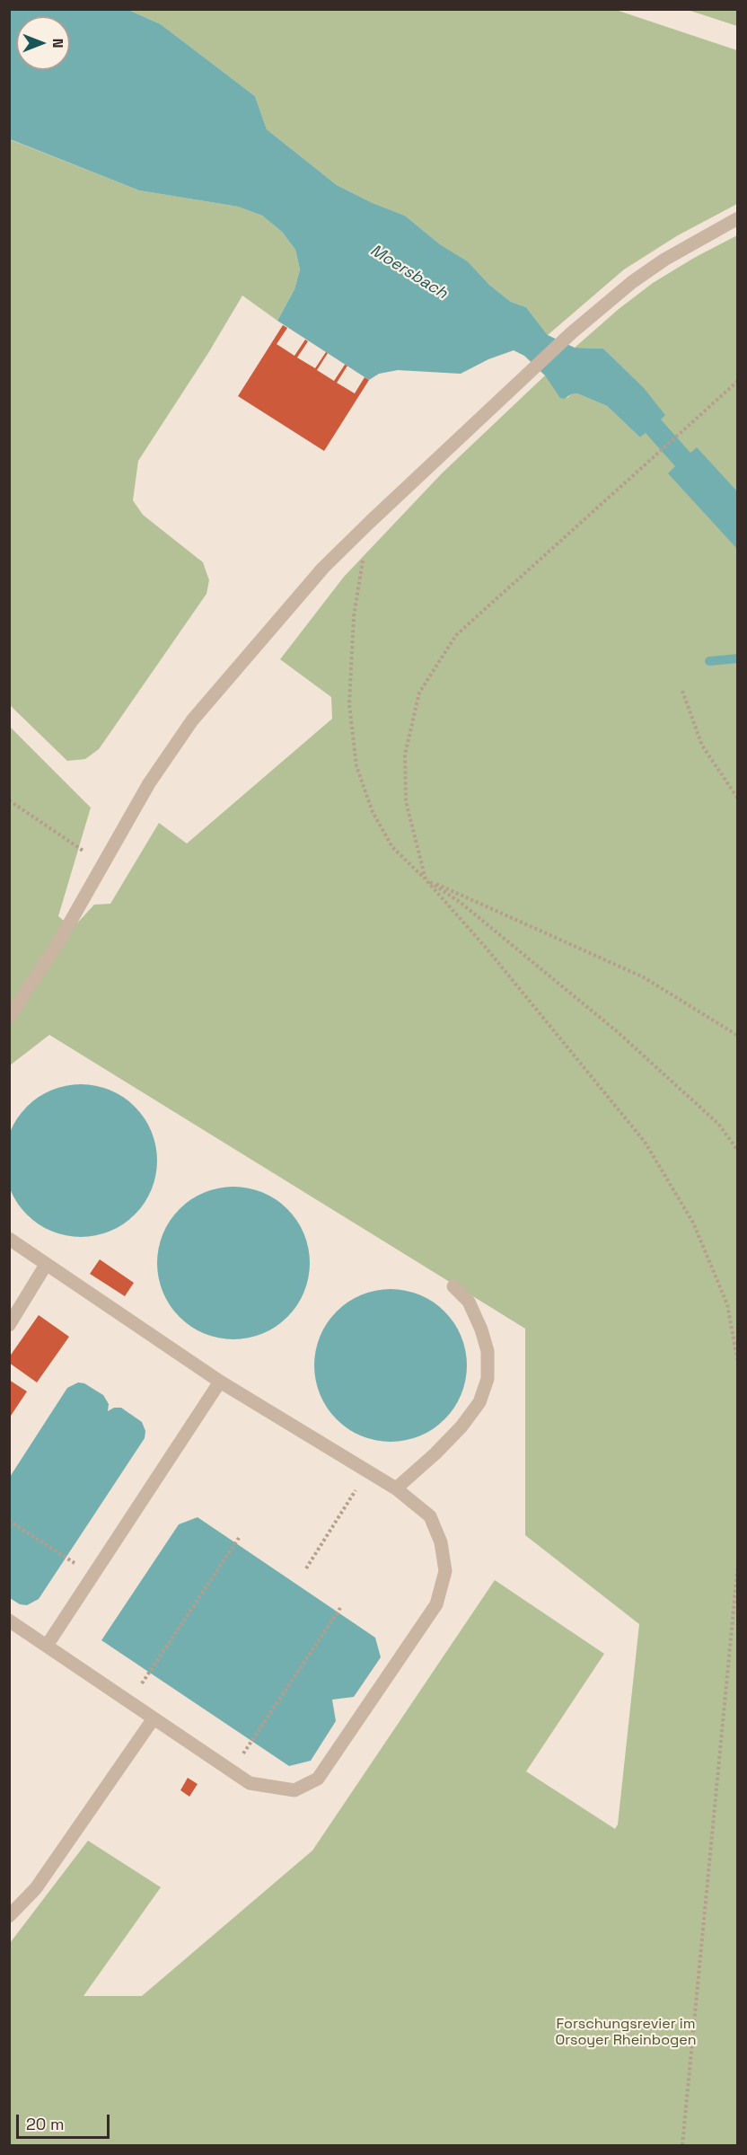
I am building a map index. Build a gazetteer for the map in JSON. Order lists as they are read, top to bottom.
{
  "water": ["Moersbach"],
  "parks": ["Forschungsrevier im Orsoyer Rheinbogen"],
  "scale_bar": "20 m",
  "north": "right"
}
